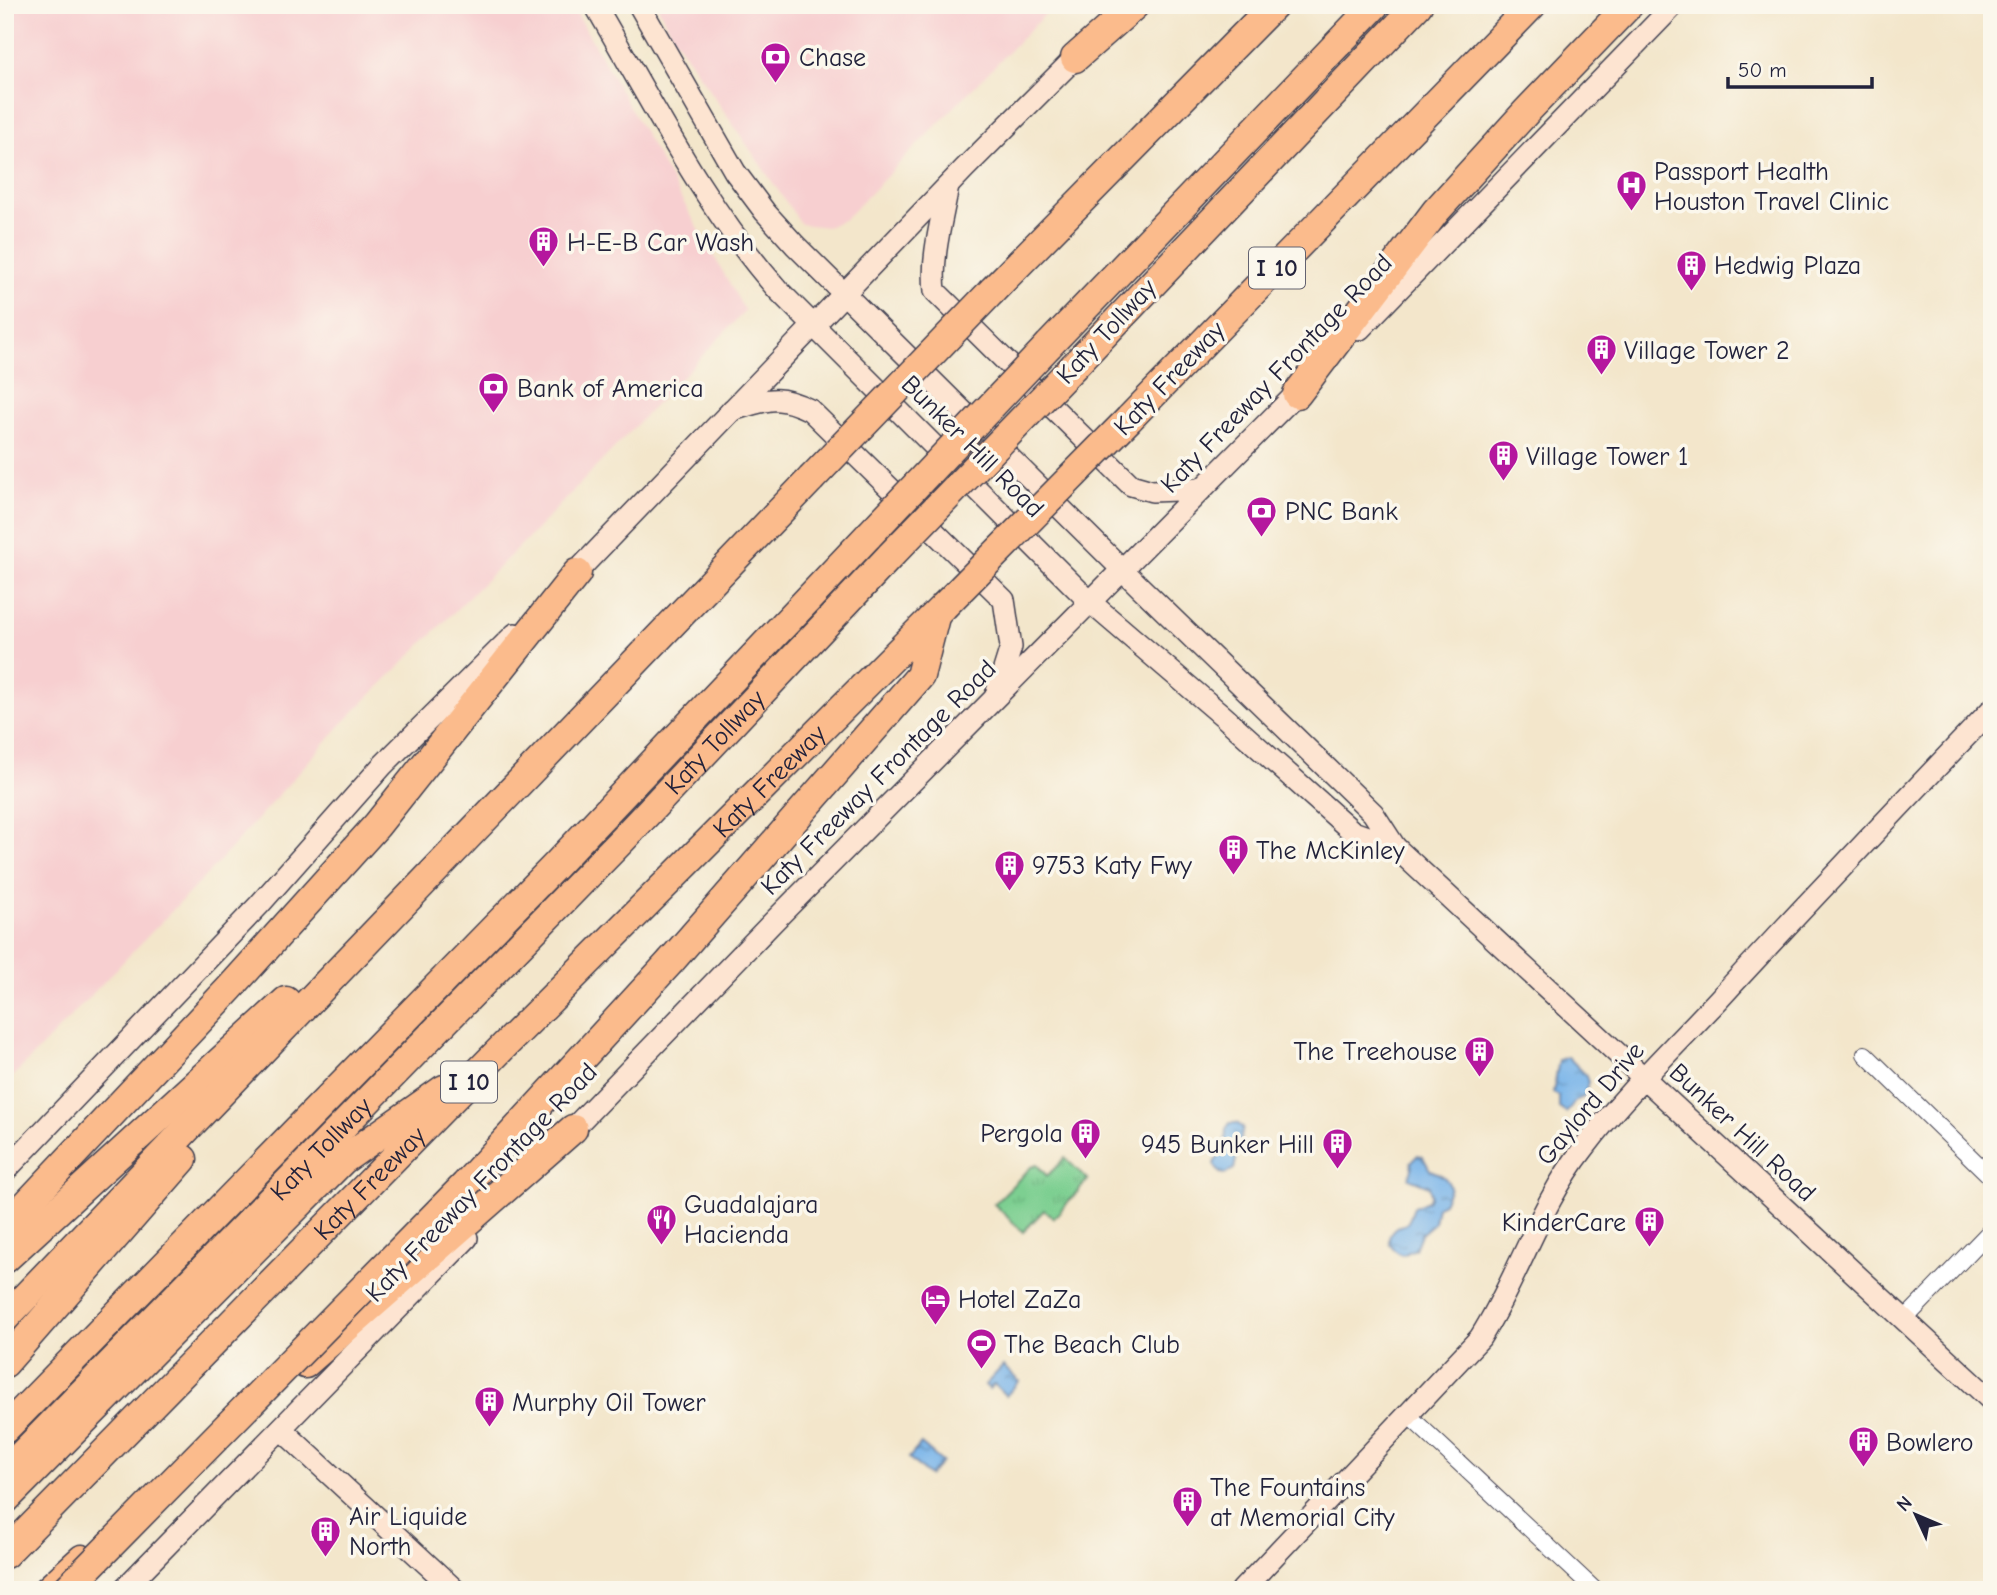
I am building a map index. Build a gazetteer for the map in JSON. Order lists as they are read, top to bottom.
{
  "streets": {
    "highway": ["I 10", "Katy Tollway", "Katy Freeway"],
    "main road": ["Katy Freeway Frontage Road", "Bunker Hill Road", "Gaylord Drive"]
  },
  "crossings": [
    ["Katy Freeway Frontage Road", "Bunker Hill Road"],
    ["Bunker Hill Road", "Gaylord Drive"]
  ],
  "places": {
    "bank": ["Chase", "Bank of America", "PNC Bank"],
    "hospital": ["Passport Health Houston Travel Clinic"],
    "building": [
      "H-E-B Car Wash",
      "Hedwig Plaza",
      "Village Tower 2",
      "Village Tower 1",
      "The McKinley",
      "9753 Katy Fwy",
      "The Treehouse",
      "Pergola",
      "945 Bunker Hill",
      "KinderCare",
      "Murphy Oil Tower",
      "Bowlero",
      "The Fountains at Memorial City",
      "Air Liquide North"
    ],
    "restaurant": ["Guadalajara Hacienda"],
    "hotel": ["Hotel ZaZa"],
    "sports": ["The Beach Club"]
  },
  "scale_bar": "50 m",
  "north": "top left"
}
